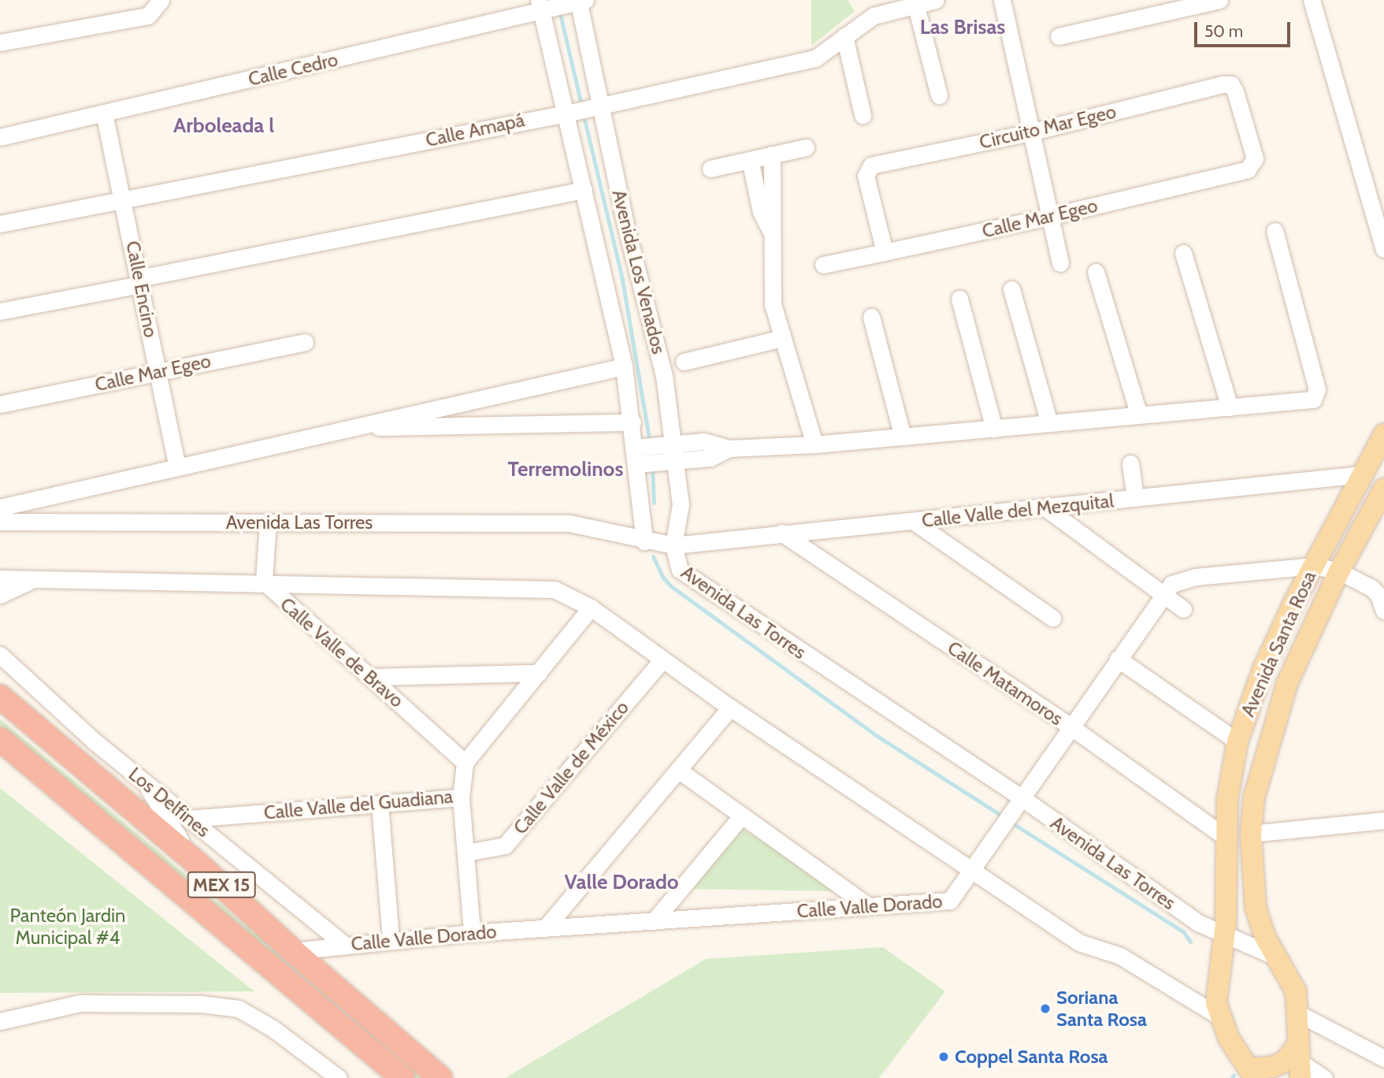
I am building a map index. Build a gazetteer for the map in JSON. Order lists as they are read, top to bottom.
{
  "streets": {
    "highway": ["MEX 15"],
    "main road": ["Avenida Santa Rosa"],
    "street": [
      "Calle Cedro",
      "Circuito Mar Egeo",
      "Calle Amapá",
      "Calle Mar Egeo",
      "Avenida Los Venados",
      "Calle Encino",
      "Calle Valle del Mezquital",
      "Avenida Las Torres",
      "Calle Valle de Bravo",
      "Calle Matamoros",
      "Calle Valle de México",
      "Los Delfines",
      "Calle Valle del Guadiana",
      "Calle Valle Dorado"
    ]
  },
  "crossings": [
    ["Calle Cedro", "Avenida Los Venados"],
    ["Calle Cedro", "Calle Encino"],
    ["Circuito Mar Egeo", "Calle Mar Egeo"],
    ["Calle Amapá", "Avenida Los Venados"],
    ["Calle Amapá", "Calle Encino"],
    ["Calle Mar Egeo", "Calle Encino"],
    ["Avenida Los Venados", "Calle Valle del Mezquital"],
    ["Avenida Los Venados", "Avenida Las Torres"],
    ["Calle Valle del Mezquital", "Avenida Las Torres"],
    ["Calle Valle del Mezquital", "Avenida Santa Rosa"],
    ["Calle Valle del Mezquital", "Calle Matamoros"],
    ["Avenida Las Torres", "Avenida Santa Rosa"],
    ["Avenida Las Torres", "Calle Valle de Bravo"],
    ["Avenida Las Torres", "Calle Valle Dorado"],
    ["Avenida Santa Rosa", "Calle Matamoros"],
    ["Avenida Santa Rosa", "Calle Valle Dorado"],
    ["Calle Valle de Bravo", "Calle Valle del Guadiana"],
    ["Calle Matamoros", "Calle Valle Dorado"],
    ["Los Delfines", "Calle Valle del Guadiana"],
    ["Los Delfines", "Calle Valle Dorado"],
    ["MEX 15", "Calle Valle Dorado"]
  ],
  "districts": [
    "Las Brisas",
    "Arboleada l",
    "Terremolinos",
    "Valle Dorado"
  ],
  "parks": ["Panteón Jardin Municipal #4"],
  "places": ["Soriana Santa Rosa", "Coppel Santa Rosa"],
  "scale_bar": "50 m"
}
